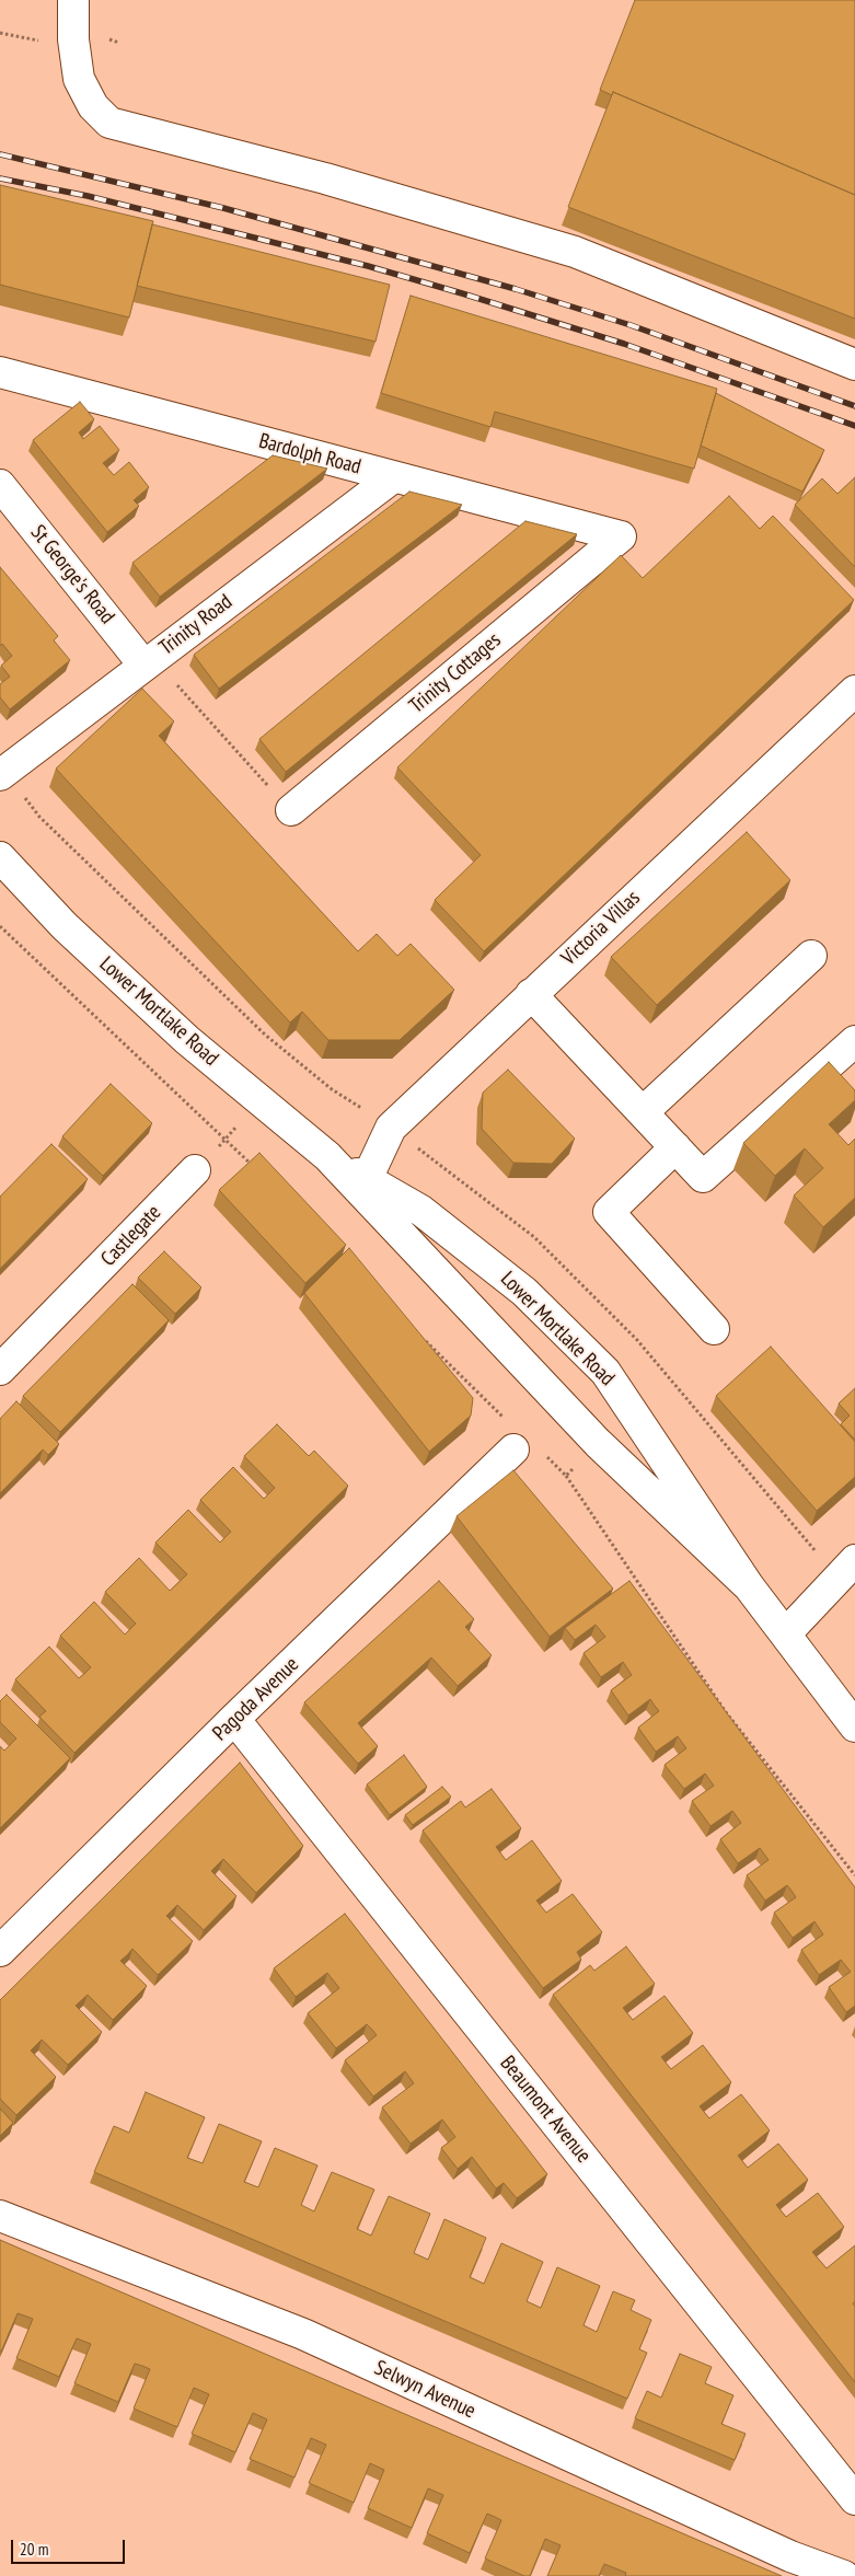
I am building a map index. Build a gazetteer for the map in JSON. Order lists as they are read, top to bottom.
{
  "streets": {
    "main road": [
      "Bardolph Road",
      "St George's Road",
      "Trinity Road",
      "Trinity Cottages",
      "Victoria Villas",
      "Lower Mortlake Road",
      "Castlegate",
      "Pagoda Avenue",
      "Beaumont Avenue",
      "Selwyn Avenue"
    ]
  },
  "crossings": [
    ["Bardolph Road", "Trinity Road"],
    ["Bardolph Road", "Trinity Cottages"],
    ["St George's Road", "Trinity Road"],
    ["Victoria Villas", "Lower Mortlake Road"],
    ["Pagoda Avenue", "Beaumont Avenue"]
  ],
  "scale_bar": "20 m"
}
